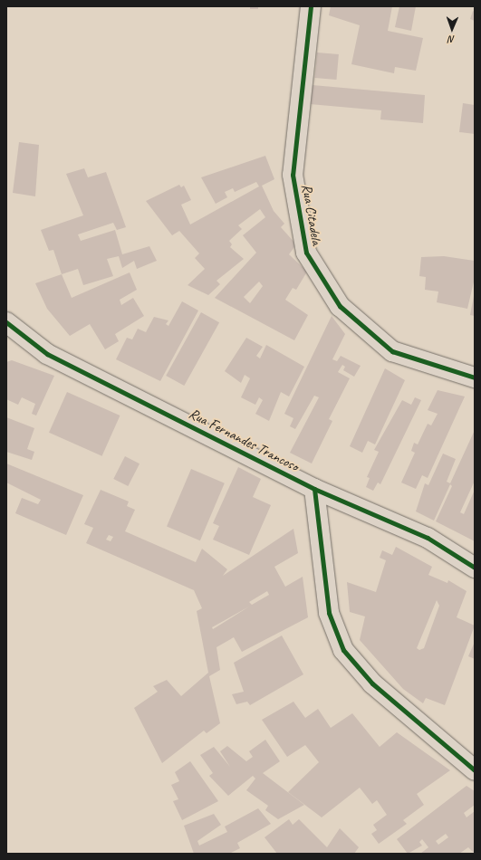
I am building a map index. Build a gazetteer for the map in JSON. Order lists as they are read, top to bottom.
{
  "streets": {
    "street": ["Rua Citadela", "Rua Fernandes Trancoso"]
  },
  "north": "bottom"
}
